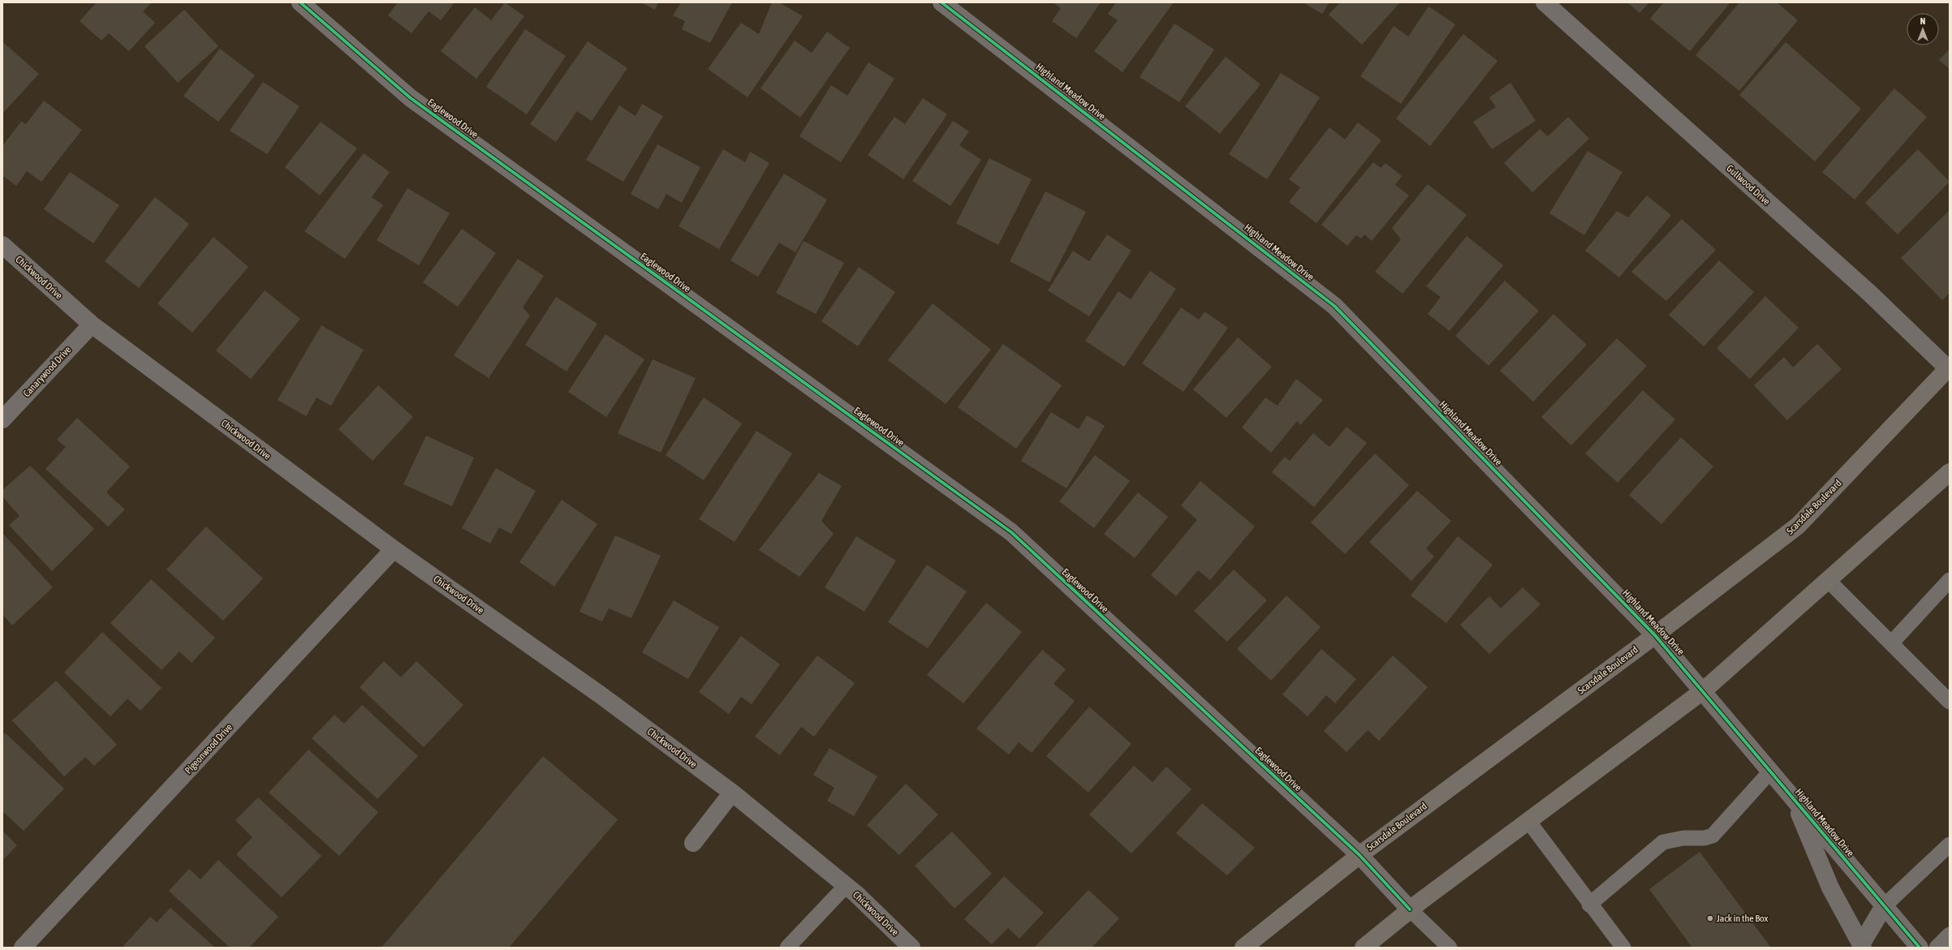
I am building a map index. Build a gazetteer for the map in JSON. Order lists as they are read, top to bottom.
{
  "streets": {
    "main road": ["Scarsdale Boulevard"],
    "street": [
      "Highland Meadow Drive",
      "Eaglewood Drive",
      "Gullwood Drive",
      "Chickwood Drive",
      "Canarywood Drive",
      "Pigeonwood Drive"
    ]
  },
  "crossings": [
    ["Highland Meadow Drive", "Scarsdale Boulevard"],
    ["Eaglewood Drive", "Scarsdale Boulevard"],
    ["Gullwood Drive", "Scarsdale Boulevard"],
    ["Chickwood Drive", "Canarywood Drive"],
    ["Chickwood Drive", "Pigeonwood Drive"]
  ],
  "places": ["Jack in the Box"],
  "north": "top"
}
